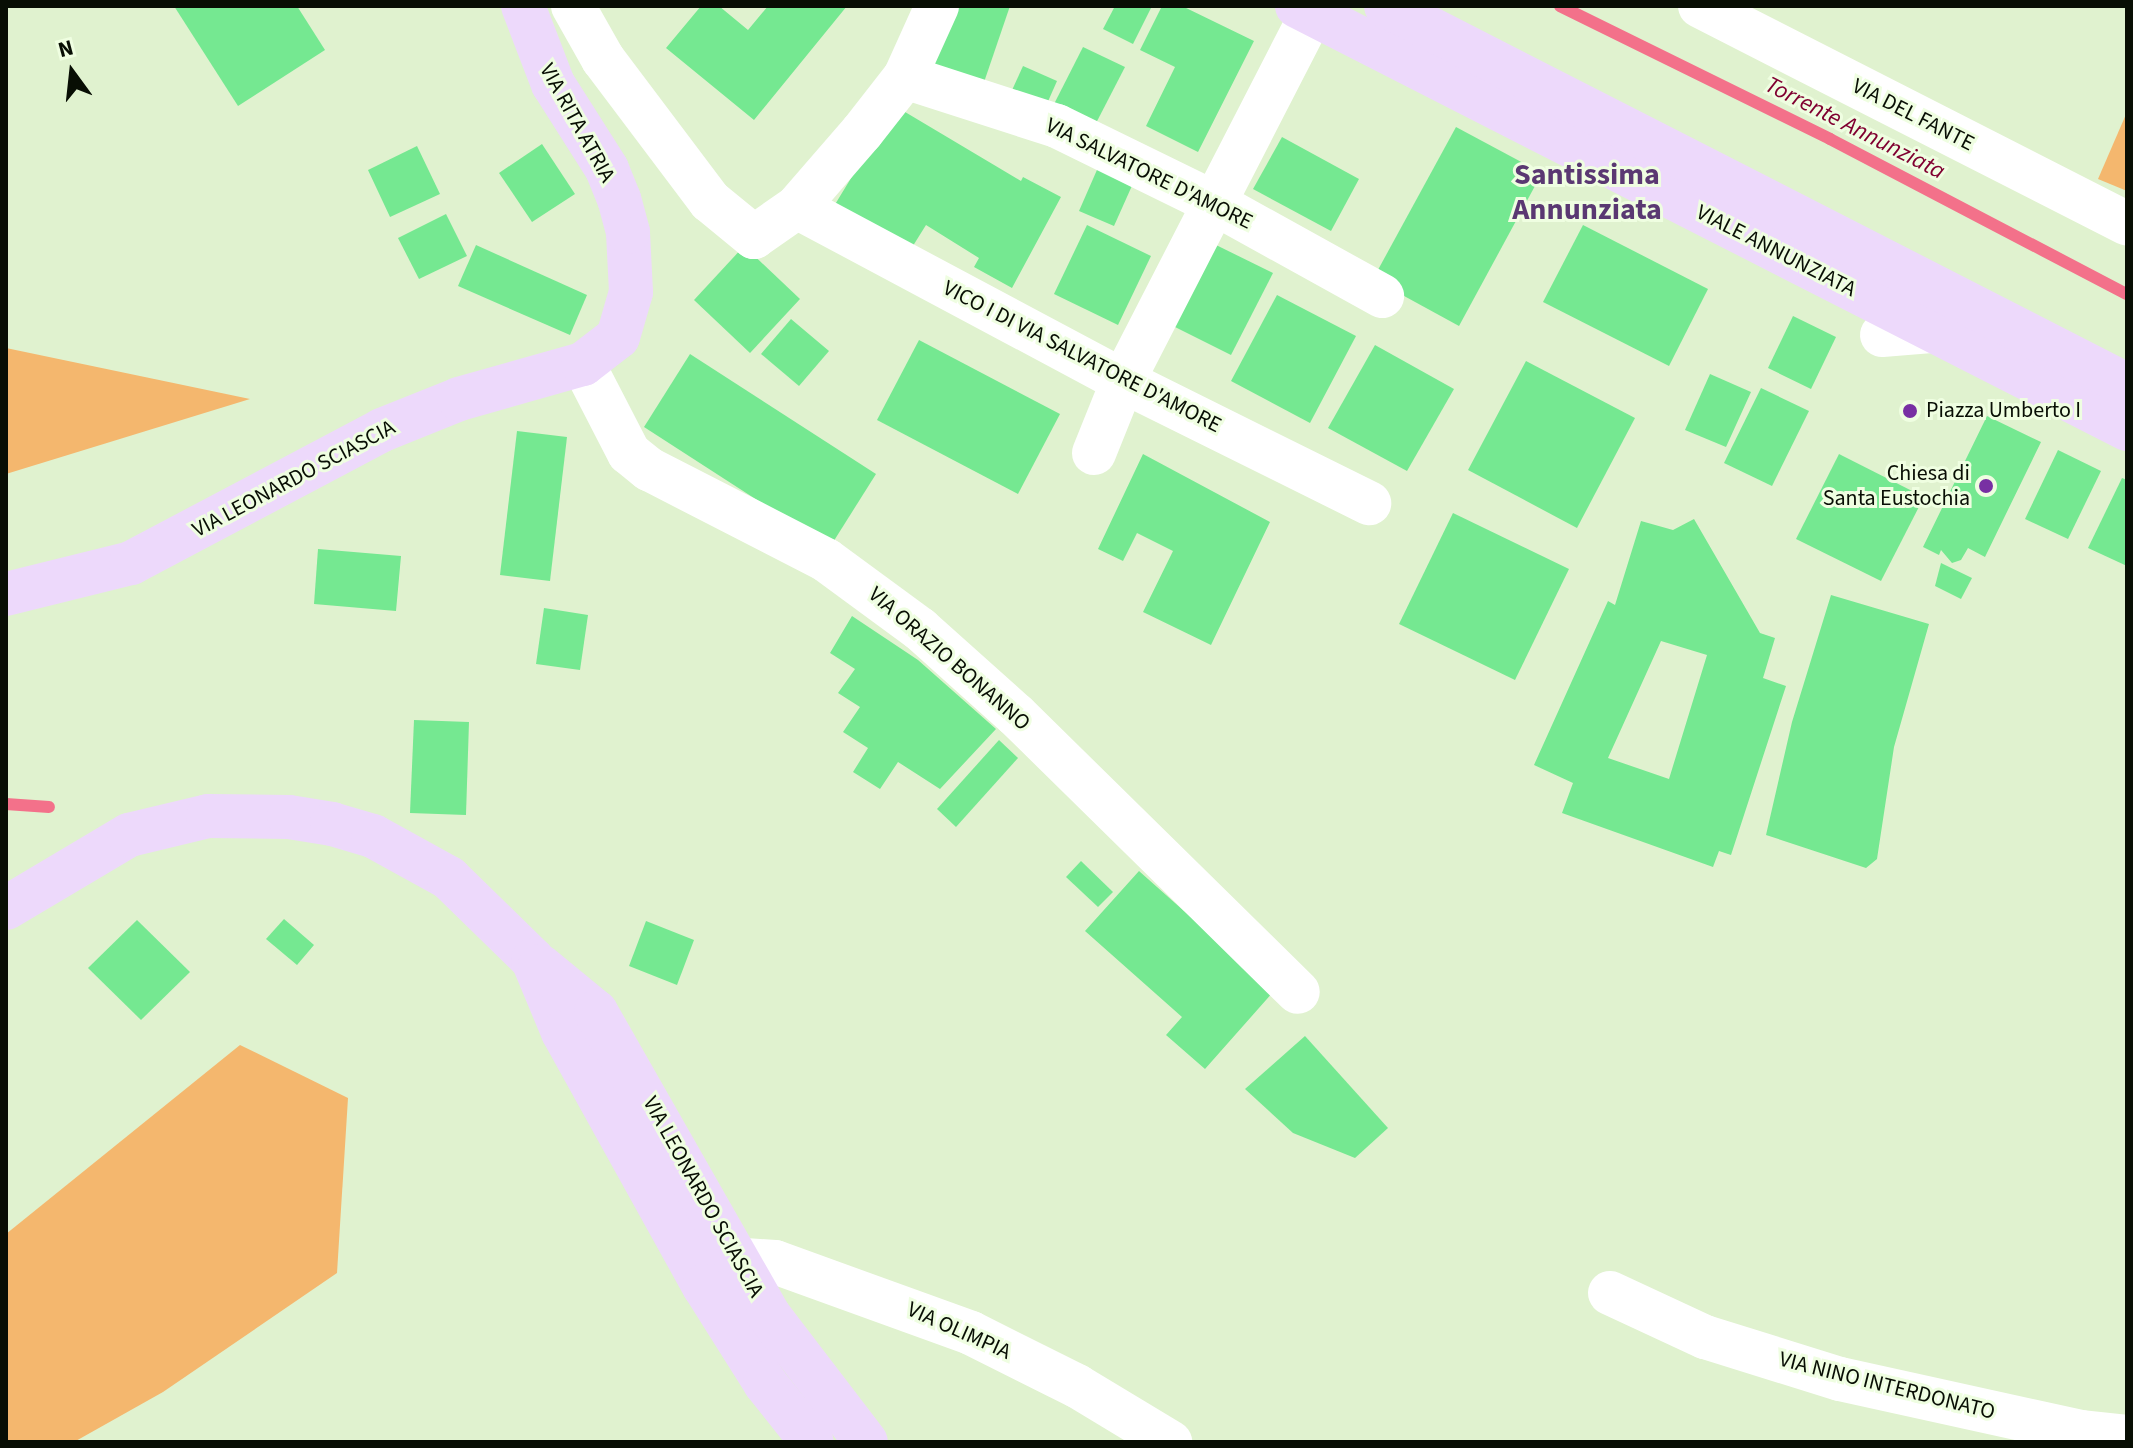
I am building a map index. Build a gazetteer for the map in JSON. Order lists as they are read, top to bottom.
{
  "streets": {
    "street": [
      "VIA DEL FANTE",
      "VIA RITA ATRIA",
      "VIA SALVATORE D'AMORE",
      "VIALE ANNUNZIATA",
      "VICO I DI VIA SALVATORE D'AMORE",
      "VIA LEONARDO SCIASCIA",
      "VIA ORAZIO BONANNO",
      "VIA OLIMPIA",
      "VIA NINO INTERDONATO"
    ]
  },
  "crossings": [
    ["VIA RITA ATRIA", "VIA LEONARDO SCIASCIA"],
    ["VIA RITA ATRIA", "VIA ORAZIO BONANNO"],
    ["VIA LEONARDO SCIASCIA", "VIA ORAZIO BONANNO"],
    ["VIA LEONARDO SCIASCIA", "VIA OLIMPIA"]
  ],
  "districts": ["Santissima Annunziata"],
  "water": ["Torrente Annunziata"],
  "places": ["Piazza Umberto I", "Chiesa di Santa Eustochia"],
  "north": "top"
}
